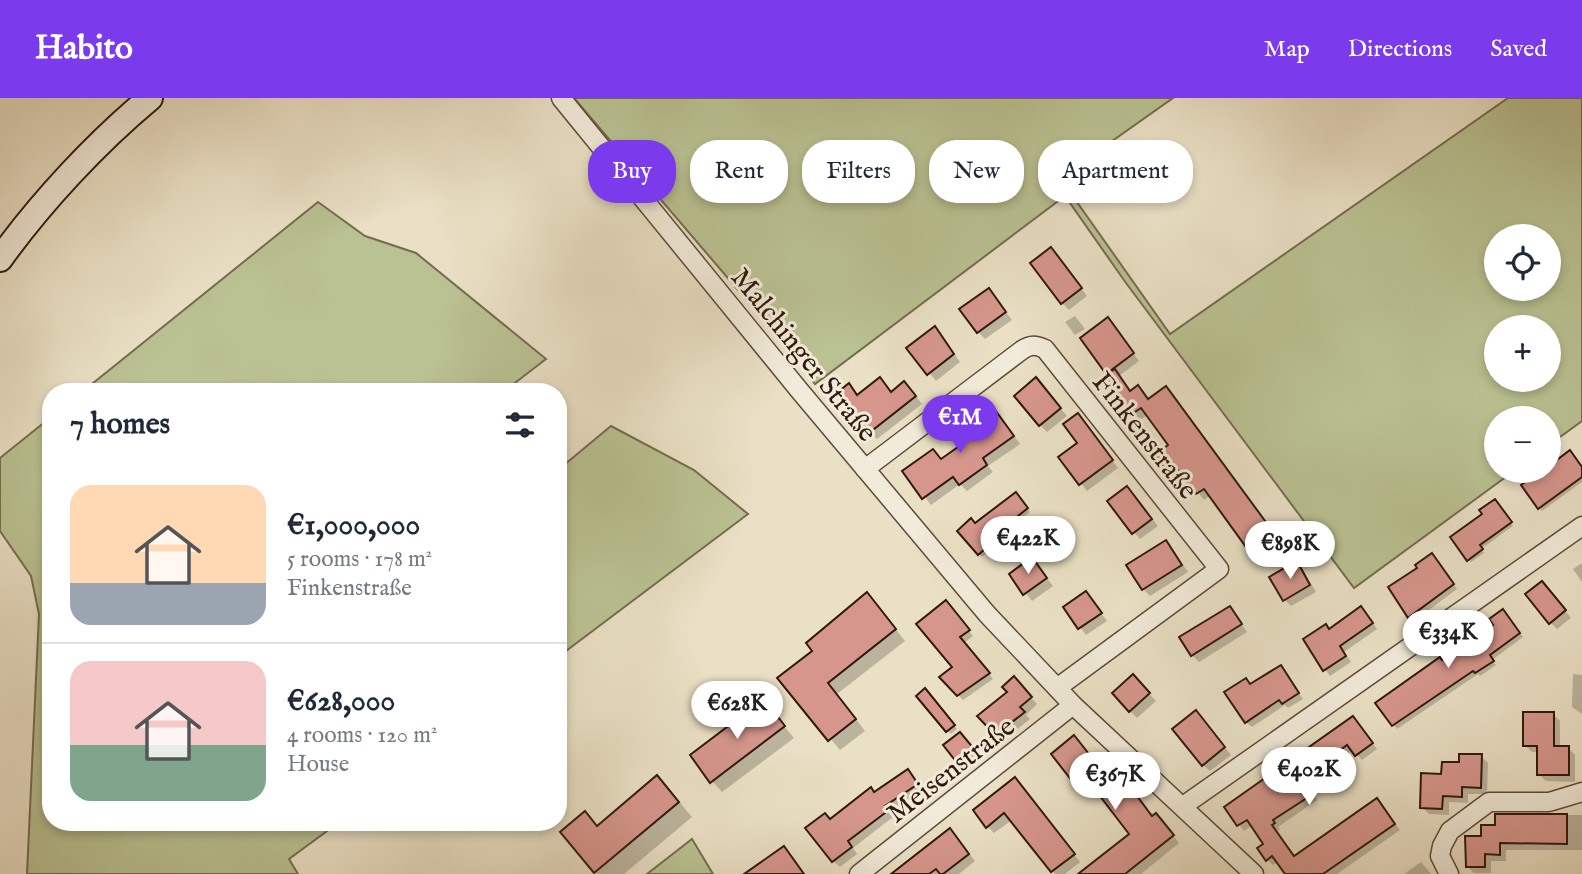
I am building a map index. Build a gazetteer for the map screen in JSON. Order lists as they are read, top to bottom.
{
  "streets": {
    "street": ["Malchinger Straße", "Finkenstraße", "Meisenstraße"]
  },
  "crossings": [
    ["Malchinger Straße", "Finkenstraße"],
    ["Malchinger Straße", "Meisenstraße"]
  ],
  "page": {
    "header": "Habito",
    "nav": ["Map", "Directions", "Saved"],
    "chip": [
      "Buy",
      "Rent",
      "Filters",
      "New",
      "Apartment"
    ],
    "map_buttons": ["+", "−"],
    "heading": "7 homes",
    "price": [
      "€1M",
      "€422K",
      "€898K",
      "€334K",
      "€628K",
      "€402K",
      "€367K"
    ],
    "list": [
      {
        "name": "€1,000,000",
        "note": "5 rooms · 178 m² · Finkenstraße"
      },
      {
        "name": "€628,000",
        "note": "4 rooms · 120 m² · House"
      }
    ]
  }
}
